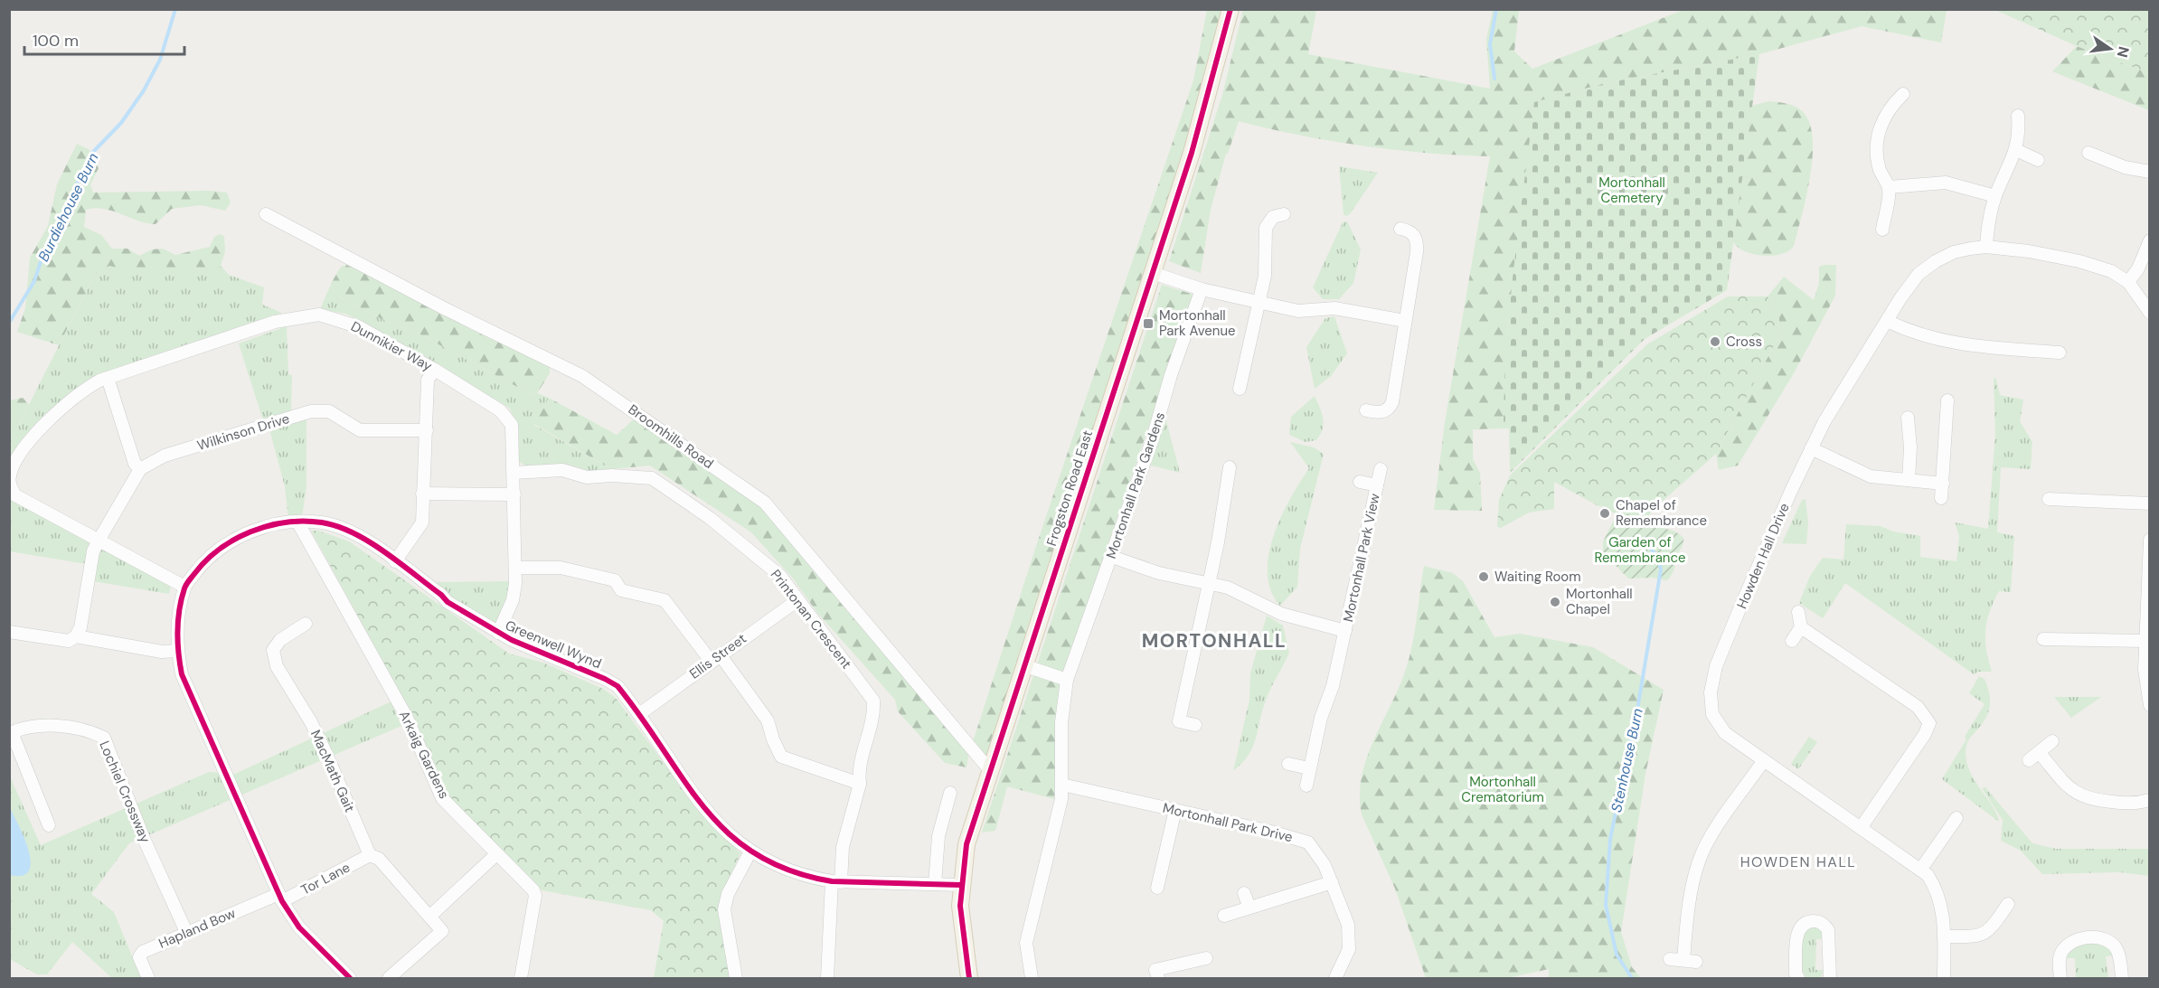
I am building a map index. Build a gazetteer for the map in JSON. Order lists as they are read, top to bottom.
{
  "streets": {
    "main road": ["Frogston Road East"],
    "street": [
      "Dunnikier Way",
      "Wilkinson Drive",
      "Broomhills Road",
      "Mortonhall Park Gardens",
      "Howden Hall Drive",
      "Mortonhall Park View",
      "Printonan Crescent",
      "Greenwell Wynd",
      "Ellis Street",
      "Arkaig Gardens",
      "MacMath Gait",
      "Lochiel Crossway",
      "Mortonhall Park Drive",
      "Tor Lane",
      "Hapland Bow"
    ]
  },
  "crossings": [
    ["Dunnikier Way", "Printonan Crescent"],
    ["Dunnikier Way", "Greenwell Wynd"],
    ["Broomhills Road", "Frogston Road East"],
    ["Mortonhall Park Gardens", "Mortonhall Park View"],
    ["Mortonhall Park Gardens", "Mortonhall Park Drive"],
    ["Frogston Road East", "Greenwell Wynd"],
    ["Printonan Crescent", "Greenwell Wynd"],
    ["Printonan Crescent", "Ellis Street"],
    ["Greenwell Wynd", "Ellis Street"],
    ["Greenwell Wynd", "Arkaig Gardens"],
    ["Greenwell Wynd", "Tor Lane"],
    ["Greenwell Wynd", "Hapland Bow"],
    ["MacMath Gait", "Tor Lane"],
    ["Lochiel Crossway", "Hapland Bow"],
    ["Tor Lane", "Hapland Bow"]
  ],
  "districts": ["MORTONHALL", "HOWDEN HALL"],
  "water": ["Burdiehouse Burn", "Stenhouse Burn"],
  "parks": ["Mortonhall Cemetery", "Garden of Remembrance", "Mortonhall Crematorium"],
  "places": {
    "transit": ["Mortonhall Park Avenue"],
    "other": [
      "Cross",
      "Chapel of Remembrance",
      "Waiting Room",
      "Mortonhall Chapel"
    ]
  },
  "scale_bar": "100 m",
  "north": "right"
}
